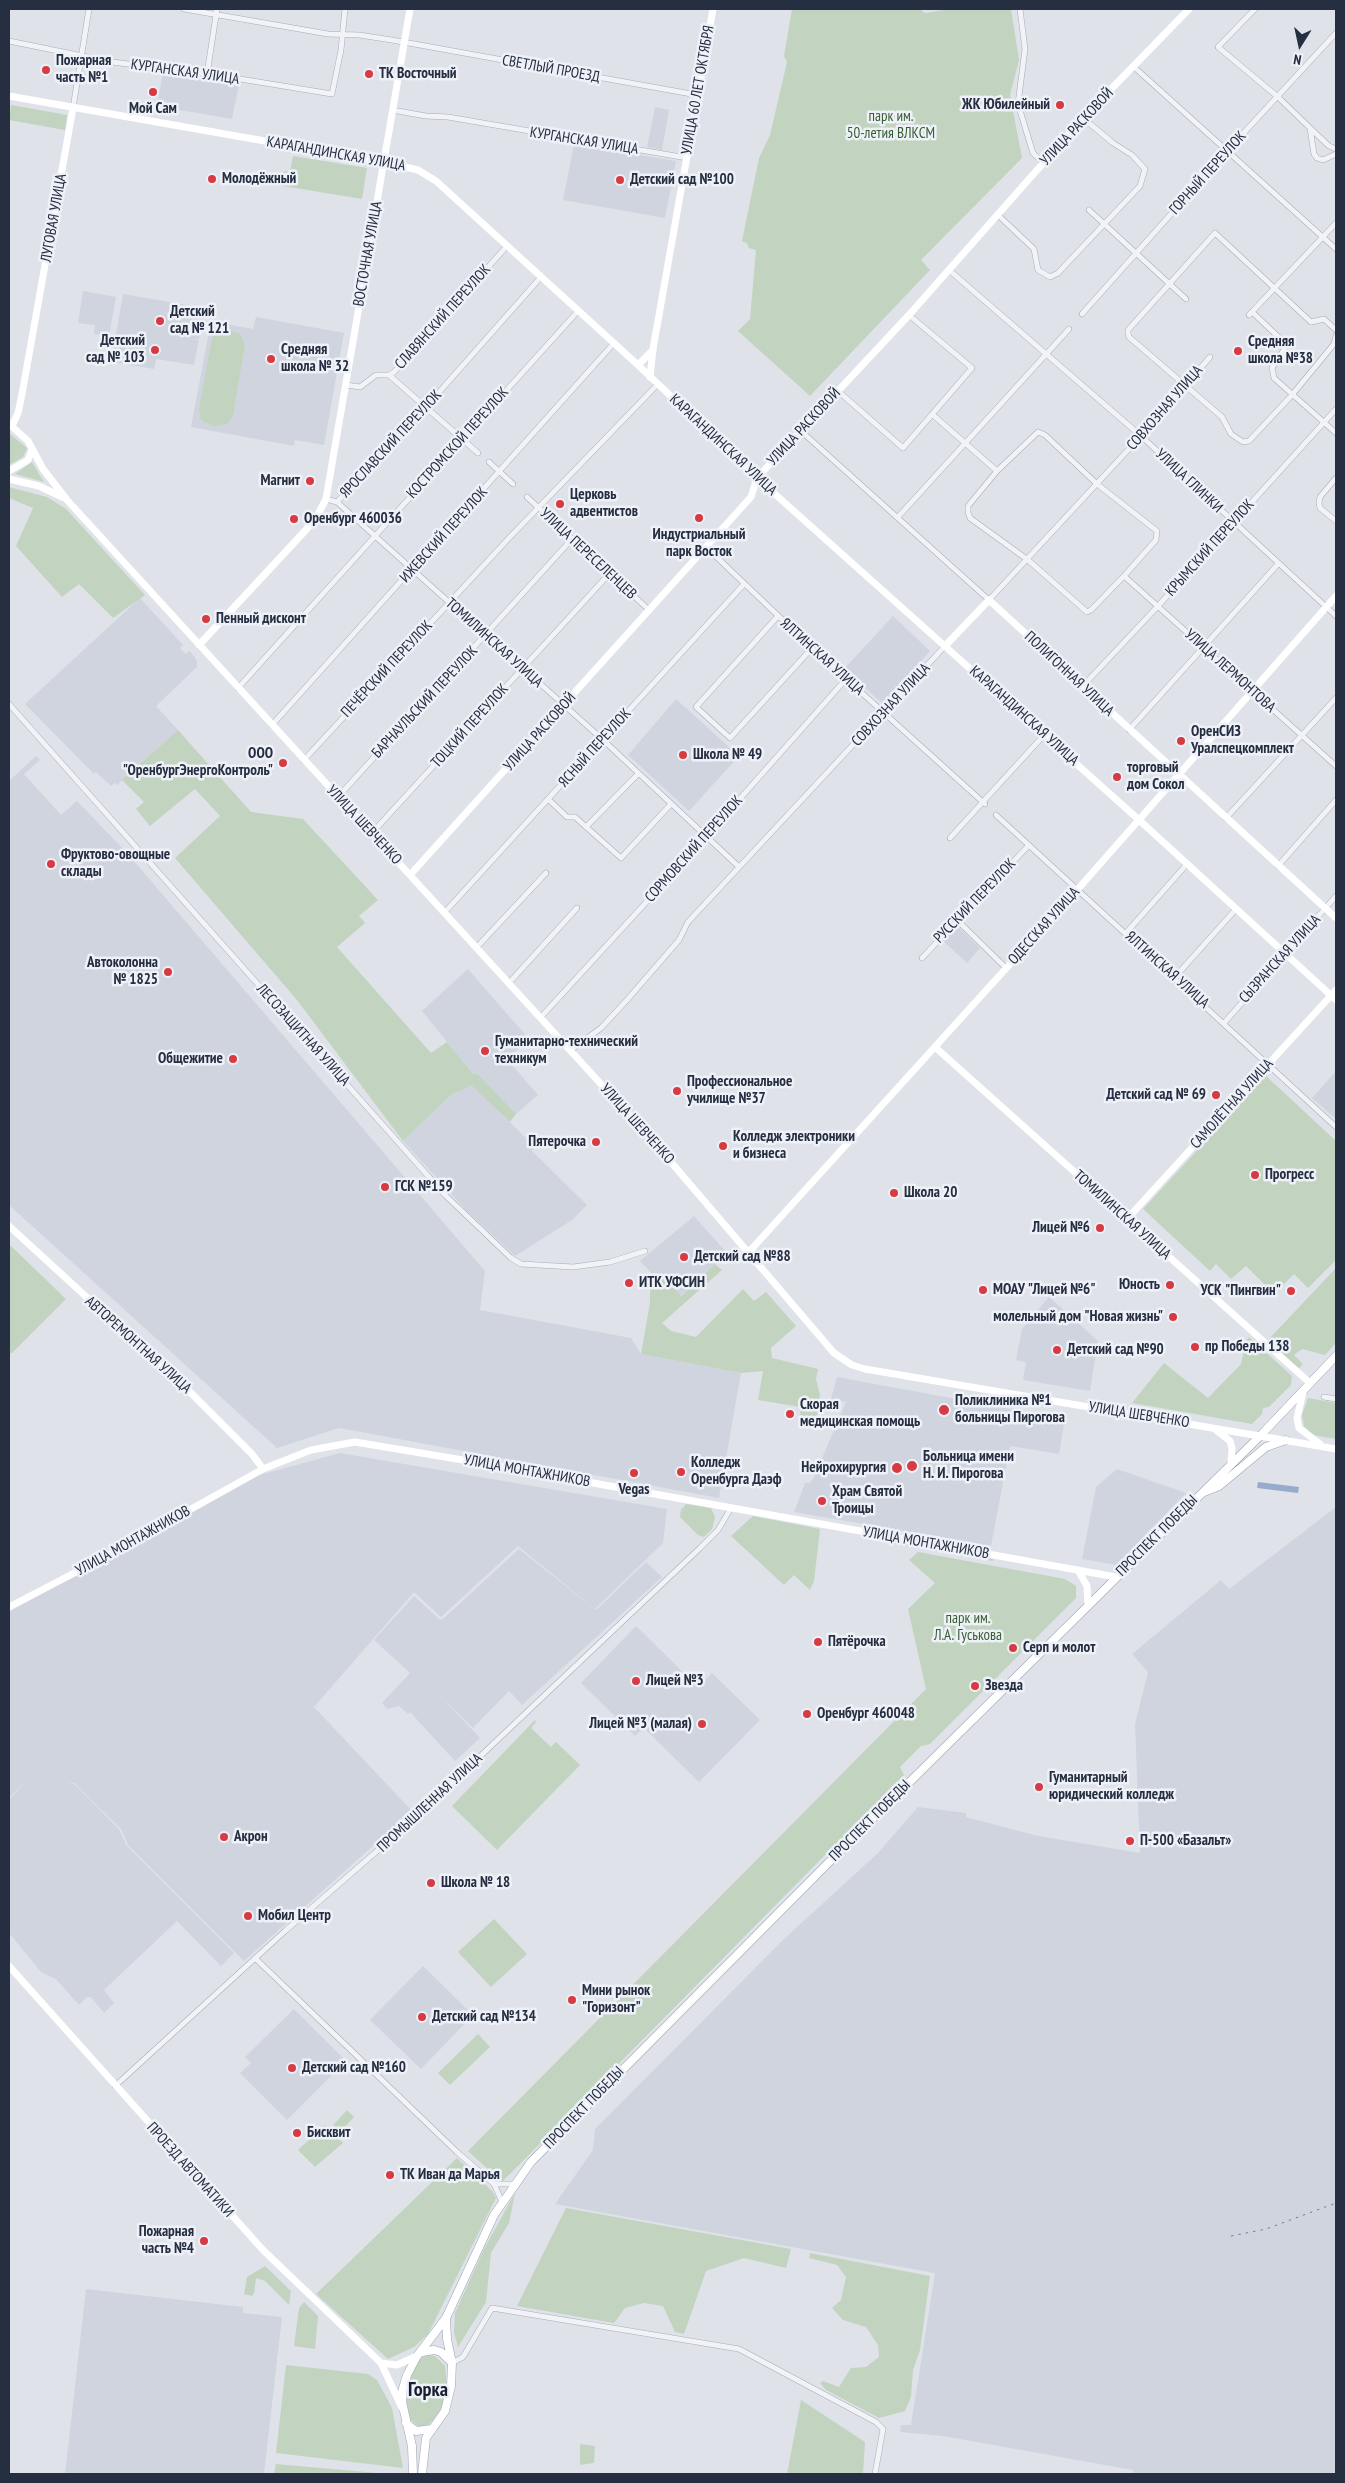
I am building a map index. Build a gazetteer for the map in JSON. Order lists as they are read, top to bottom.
{
  "streets": {
    "main road": [
      "УЛИЦА 60 ЛЕТ ОКТЯБРЯ",
      "УЛИЦА РАСКОВОЙ",
      "КАРАГАНДИНСКАЯ УЛИЦА",
      "ЛУГОВАЯ УЛИЦА",
      "ВОСТОЧНАЯ УЛИЦА",
      "СОВХОЗНАЯ УЛИЦА",
      "ЯРОСЛАВСКИЙ ПЕРЕУЛОК",
      "ТОМИЛИНСКАЯ УЛИЦА",
      "ПОЛИГОННАЯ УЛИЦА",
      "УЛИЦА ШЕВЧЕНКО",
      "ОДЕССКАЯ УЛИЦА",
      "САМОЛЁТНАЯ УЛИЦА",
      "АВТОРЕМОНТНАЯ УЛИЦА",
      "УЛИЦА МОНТАЖНИКОВ",
      "ПРОСПЕКТ ПОБЕДЫ",
      "ПРОЕЗД АВТОМАТИКИ"
    ],
    "street": [
      "СВЕТЛЫЙ ПРОЕЗД",
      "КУРГАНСКАЯ УЛИЦА",
      "ГОРНЫЙ ПЕРЕУЛОК",
      "СЛАВЯНСКИЙ ПЕРЕУЛОК",
      "КОСТРОМСКОЙ ПЕРЕУЛОК",
      "УЛИЦА ГЛИНКИ",
      "ИЖЕВСКИЙ ПЕРЕУЛОК",
      "КРЫМСКИЙ ПЕРЕУЛОК",
      "УЛИЦА ПЕРЕСЕЛЕНЦЕВ",
      "ЯЛТИНСКАЯ УЛИЦА",
      "ПЕЧЁРСКИЙ ПЕРЕУЛОК",
      "УЛИЦА ЛЕРМОНТОВА",
      "БАРНАУЛЬСКИЙ ПЕРЕУЛОК",
      "ТОЦКИЙ ПЕРЕУЛОК",
      "ЯСНЫЙ ПЕРЕУЛОК",
      "СОРМОВСКИЙ ПЕРЕУЛОК",
      "РУССКИЙ ПЕРЕУЛОК",
      "СЫЗРАНСКАЯ УЛИЦА",
      "ЛЕСОЗАЩИТНАЯ УЛИЦА",
      "ПРОМЫШЛЕННАЯ УЛИЦА"
    ]
  },
  "crossings": [
    ["СВЕТЛЫЙ ПРОЕЗД", "КУРГАНСКАЯ УЛИЦА"],
    ["СВЕТЛЫЙ ПРОЕЗД", "УЛИЦА 60 ЛЕТ ОКТЯБРЯ"],
    ["СВЕТЛЫЙ ПРОЕЗД", "ВОСТОЧНАЯ УЛИЦА"],
    ["КУРГАНСКАЯ УЛИЦА", "УЛИЦА 60 ЛЕТ ОКТЯБРЯ"],
    ["КУРГАНСКАЯ УЛИЦА", "ЛУГОВАЯ УЛИЦА"],
    ["КУРГАНСКАЯ УЛИЦА", "ВОСТОЧНАЯ УЛИЦА"],
    ["УЛИЦА 60 ЛЕТ ОКТЯБРЯ", "КАРАГАНДИНСКАЯ УЛИЦА"],
    ["УЛИЦА РАСКОВОЙ", "КАРАГАНДИНСКАЯ УЛИЦА"],
    ["УЛИЦА РАСКОВОЙ", "УЛИЦА ГЛИНКИ"],
    ["УЛИЦА РАСКОВОЙ", "УЛИЦА ПЕРЕСЕЛЕНЦЕВ"],
    ["УЛИЦА РАСКОВОЙ", "ТОМИЛИНСКАЯ УЛИЦА"],
    ["УЛИЦА РАСКОВОЙ", "ЯЛТИНСКАЯ УЛИЦА"],
    ["УЛИЦА РАСКОВОЙ", "ПОЛИГОННАЯ УЛИЦА"],
    ["УЛИЦА РАСКОВОЙ", "УЛИЦА ШЕВЧЕНКО"],
    ["КАРАГАНДИНСКАЯ УЛИЦА", "ЛУГОВАЯ УЛИЦА"],
    ["КАРАГАНДИНСКАЯ УЛИЦА", "ВОСТОЧНАЯ УЛИЦА"],
    ["КАРАГАНДИНСКАЯ УЛИЦА", "СЛАВЯНСКИЙ ПЕРЕУЛОК"],
    ["КАРАГАНДИНСКАЯ УЛИЦА", "СОВХОЗНАЯ УЛИЦА"],
    ["КАРАГАНДИНСКАЯ УЛИЦА", "КОСТРОМСКОЙ ПЕРЕУЛОК"],
    ["КАРАГАНДИНСКАЯ УЛИЦА", "ЯРОСЛАВСКИЙ ПЕРЕУЛОК"],
    ["КАРАГАНДИНСКАЯ УЛИЦА", "ИЖЕВСКИЙ ПЕРЕУЛОК"],
    ["КАРАГАНДИНСКАЯ УЛИЦА", "ПЕЧЁРСКИЙ ПЕРЕУЛОК"],
    ["КАРАГАНДИНСКАЯ УЛИЦА", "ОДЕССКАЯ УЛИЦА"],
    ["КАРАГАНДИНСКАЯ УЛИЦА", "СЫЗРАНСКАЯ УЛИЦА"],
    ["КАРАГАНДИНСКАЯ УЛИЦА", "САМОЛЁТНАЯ УЛИЦА"],
    ["ЛУГОВАЯ УЛИЦА", "УЛИЦА ШЕВЧЕНКО"],
    ["ВОСТОЧНАЯ УЛИЦА", "СЛАВЯНСКИЙ ПЕРЕУЛОК"],
    ["ВОСТОЧНАЯ УЛИЦА", "ЯРОСЛАВСКИЙ ПЕРЕУЛОК"],
    ["СОВХОЗНАЯ УЛИЦА", "УЛИЦА ГЛИНКИ"],
    ["СОВХОЗНАЯ УЛИЦА", "ТОМИЛИНСКАЯ УЛИЦА"],
    ["СОВХОЗНАЯ УЛИЦА", "ЯЛТИНСКАЯ УЛИЦА"],
    ["СОВХОЗНАЯ УЛИЦА", "ПОЛИГОННАЯ УЛИЦА"],
    ["СОВХОЗНАЯ УЛИЦА", "УЛИЦА ШЕВЧЕНКО"],
    ["КОСТРОМСКОЙ ПЕРЕУЛОК", "ТОМИЛИНСКАЯ УЛИЦА"],
    ["КОСТРОМСКОЙ ПЕРЕУЛОК", "УЛИЦА ШЕВЧЕНКО"],
    ["ЯРОСЛАВСКИЙ ПЕРЕУЛОК", "ТОМИЛИНСКАЯ УЛИЦА"],
    ["ЯРОСЛАВСКИЙ ПЕРЕУЛОК", "УЛИЦА ШЕВЧЕНКО"],
    ["УЛИЦА ГЛИНКИ", "КРЫМСКИЙ ПЕРЕУЛОК"],
    ["УЛИЦА ГЛИНКИ", "ОДЕССКАЯ УЛИЦА"],
    ["ИЖЕВСКИЙ ПЕРЕУЛОК", "ТОМИЛИНСКАЯ УЛИЦА"],
    ["ИЖЕВСКИЙ ПЕРЕУЛОК", "УЛИЦА ШЕВЧЕНКО"],
    ["КРЫМСКИЙ ПЕРЕУЛОК", "УЛИЦА ЛЕРМОНТОВА"],
    ["КРЫМСКИЙ ПЕРЕУЛОК", "ПОЛИГОННАЯ УЛИЦА"],
    ["УЛИЦА ПЕРЕСЕЛЕНЦЕВ", "ПЕЧЁРСКИЙ ПЕРЕУЛОК"],
    ["УЛИЦА ПЕРЕСЕЛЕНЦЕВ", "БАРНАУЛЬСКИЙ ПЕРЕУЛОК"],
    ["УЛИЦА ПЕРЕСЕЛЕНЦЕВ", "ТОЦКИЙ ПЕРЕУЛОК"],
    ["ТОМИЛИНСКАЯ УЛИЦА", "ПЕЧЁРСКИЙ ПЕРЕУЛОК"],
    ["ТОМИЛИНСКАЯ УЛИЦА", "БАРНАУЛЬСКИЙ ПЕРЕУЛОК"],
    ["ТОМИЛИНСКАЯ УЛИЦА", "ТОЦКИЙ ПЕРЕУЛОК"],
    ["ТОМИЛИНСКАЯ УЛИЦА", "ЯСНЫЙ ПЕРЕУЛОК"],
    ["ТОМИЛИНСКАЯ УЛИЦА", "СОРМОВСКИЙ ПЕРЕУЛОК"],
    ["ТОМИЛИНСКАЯ УЛИЦА", "ОДЕССКАЯ УЛИЦА"],
    ["ТОМИЛИНСКАЯ УЛИЦА", "САМОЛЁТНАЯ УЛИЦА"],
    ["ТОМИЛИНСКАЯ УЛИЦА", "ПРОСПЕКТ ПОБЕДЫ"],
    ["ЯЛТИНСКАЯ УЛИЦА", "ЯСНЫЙ ПЕРЕУЛОК"],
    ["ЯЛТИНСКАЯ УЛИЦА", "СОРМОВСКИЙ ПЕРЕУЛОК"],
    ["ЯЛТИНСКАЯ УЛИЦА", "РУССКИЙ ПЕРЕУЛОК"],
    ["ЯЛТИНСКАЯ УЛИЦА", "ОДЕССКАЯ УЛИЦА"],
    ["ЯЛТИНСКАЯ УЛИЦА", "СЫЗРАНСКАЯ УЛИЦА"],
    ["ЯЛТИНСКАЯ УЛИЦА", "САМОЛЁТНАЯ УЛИЦА"],
    ["ПЕЧЁРСКИЙ ПЕРЕУЛОК", "УЛИЦА ШЕВЧЕНКО"],
    ["УЛИЦА ЛЕРМОНТОВА", "ОДЕССКАЯ УЛИЦА"],
    ["ПОЛИГОННАЯ УЛИЦА", "ОДЕССКАЯ УЛИЦА"],
    ["ПОЛИГОННАЯ УЛИЦА", "СЫЗРАНСКАЯ УЛИЦА"],
    ["БАРНАУЛЬСКИЙ ПЕРЕУЛОК", "УЛИЦА ШЕВЧЕНКО"],
    ["ТОЦКИЙ ПЕРЕУЛОК", "УЛИЦА ШЕВЧЕНКО"],
    ["ЯСНЫЙ ПЕРЕУЛОК", "УЛИЦА ШЕВЧЕНКО"],
    ["УЛИЦА ШЕВЧЕНКО", "СОРМОВСКИЙ ПЕРЕУЛОК"],
    ["УЛИЦА ШЕВЧЕНКО", "ОДЕССКАЯ УЛИЦА"],
    ["УЛИЦА ШЕВЧЕНКО", "ПРОСПЕКТ ПОБЕДЫ"],
    ["АВТОРЕМОНТНАЯ УЛИЦА", "УЛИЦА МОНТАЖНИКОВ"],
    ["УЛИЦА МОНТАЖНИКОВ", "ПРОСПЕКТ ПОБЕДЫ"],
    ["УЛИЦА МОНТАЖНИКОВ", "ПРОМЫШЛЕННАЯ УЛИЦА"],
    ["ПРОМЫШЛЕННАЯ УЛИЦА", "ПРОЕЗД АВТОМАТИКИ"]
  ],
  "districts": ["Горка"],
  "parks": ["парк им. 50-летия ВЛКСМ", "парк им. Л.А. Гуськова"],
  "places": [
    "Пожарная часть №1",
    "ТК Восточный",
    "Мой Cам",
    "ЖК Юбилейный",
    "Молодёжный",
    "Детский сад №100",
    "Детский сад № 121",
    "Детский сад № 103",
    "Средняя школа №38",
    "Средняя школа № 32",
    "Магнит",
    "Церковь адвентистов",
    "Индустриальный парк Восток",
    "Оренбург 460036",
    "Пенный дисконт",
    "ОренСИЗ Уралспецкомплект",
    "Школа № 49",
    "ООО \"ОренбургЭнергоКонтроль\"",
    "торговый дом Сокол",
    "Фруктово-овощные склады",
    "Автоколонна № 1825",
    "Гуманитарно-технический техникум",
    "Общежитие",
    "Профессиональное училище №37",
    "Детский сад № 69",
    "Пятерочка",
    "Колледж электроники и бизнеса",
    "Прогресс",
    "ГСК №159",
    "Школа 20",
    "Лицей №6",
    "Детский сад №88",
    "ИТК УФСИН",
    "Юность",
    "МОАУ \"Лицей №6\"",
    "УСК \"Пингвин\"",
    "молельный дом \"Новая жизнь\"",
    "пр Победы 138",
    "Детский сад №90",
    "Поликлиника №1 больницы Пирогова",
    "Скорая медицинская помощь",
    "Больница имени Н. И. Пирогова",
    "Нейрохирургия",
    "Колледж Оренбурга Даэф",
    "Vegas",
    "Храм Святой Троицы",
    "Пятёрочка",
    "Серп и молот",
    "Лицей №3",
    "Звезда",
    "Оренбург 460048",
    "Лицей №3 (малая)",
    "Гуманитарный юридический колледж",
    "Акрон",
    "П-500 «Базальт»",
    "Школа № 18",
    "Мобил Центр",
    "Мини рынок \"Горизонт\"",
    "Детский сад №134",
    "Детский сад №160",
    "Бисквит",
    "ТК Иван да Марья",
    "Пожарная часть №4"
  ],
  "north": "bottom"
}
